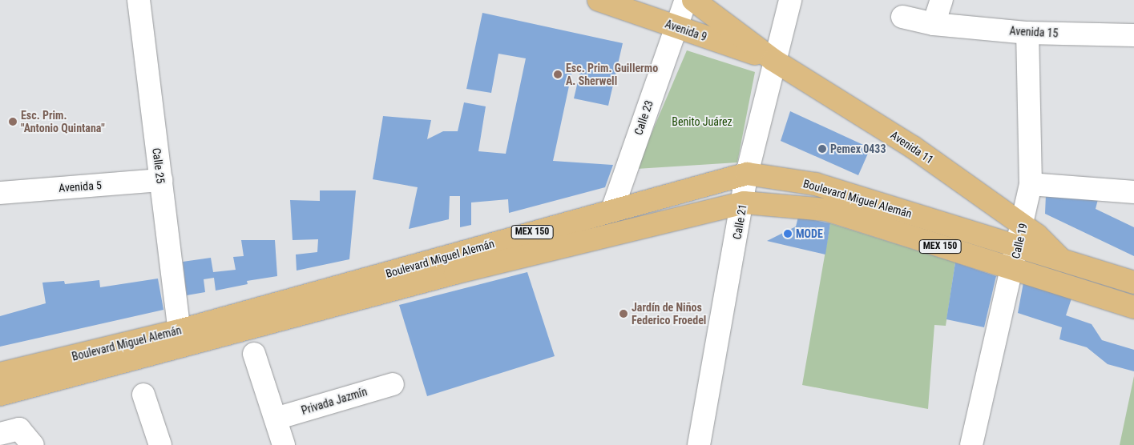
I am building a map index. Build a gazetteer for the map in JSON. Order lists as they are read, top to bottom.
{
  "streets": {
    "main road": [
      "Avenida 9",
      "Avenida 11",
      "Boulevard Miguel Alemán",
      "MEX 150"
    ],
    "street": [
      "Avenida 15",
      "Calle 23",
      "Calle 25",
      "Avenida 5",
      "Calle 21",
      "Calle 19",
      "Privada Jazmín"
    ]
  },
  "crossings": [
    ["Avenida 9", "Calle 23"],
    ["Avenida 9", "Avenida 11"],
    ["Avenida 9", "Calle 21"],
    ["Avenida 15", "Calle 19"],
    ["Calle 23", "Boulevard Miguel Alemán"],
    ["Avenida 11", "Boulevard Miguel Alemán"],
    ["Avenida 11", "Calle 21"],
    ["Avenida 11", "Calle 19"],
    ["Calle 25", "Avenida 5"],
    ["Calle 25", "Boulevard Miguel Alemán"],
    ["Boulevard Miguel Alemán", "Calle 21"],
    ["Boulevard Miguel Alemán", "MEX 150"],
    ["Boulevard Miguel Alemán", "Calle 19"],
    ["Calle 21", "MEX 150"],
    ["MEX 150", "Calle 19"]
  ],
  "parks": ["Benito Juárez"],
  "places": [
    "Esc. Prim. Guillermo A. Sherwell",
    "Esc. Prim. \"Antonio Quintana\"",
    "Pemex 0433",
    "MODE",
    "Jardín de Niños Federico Froedel"
  ]
}
